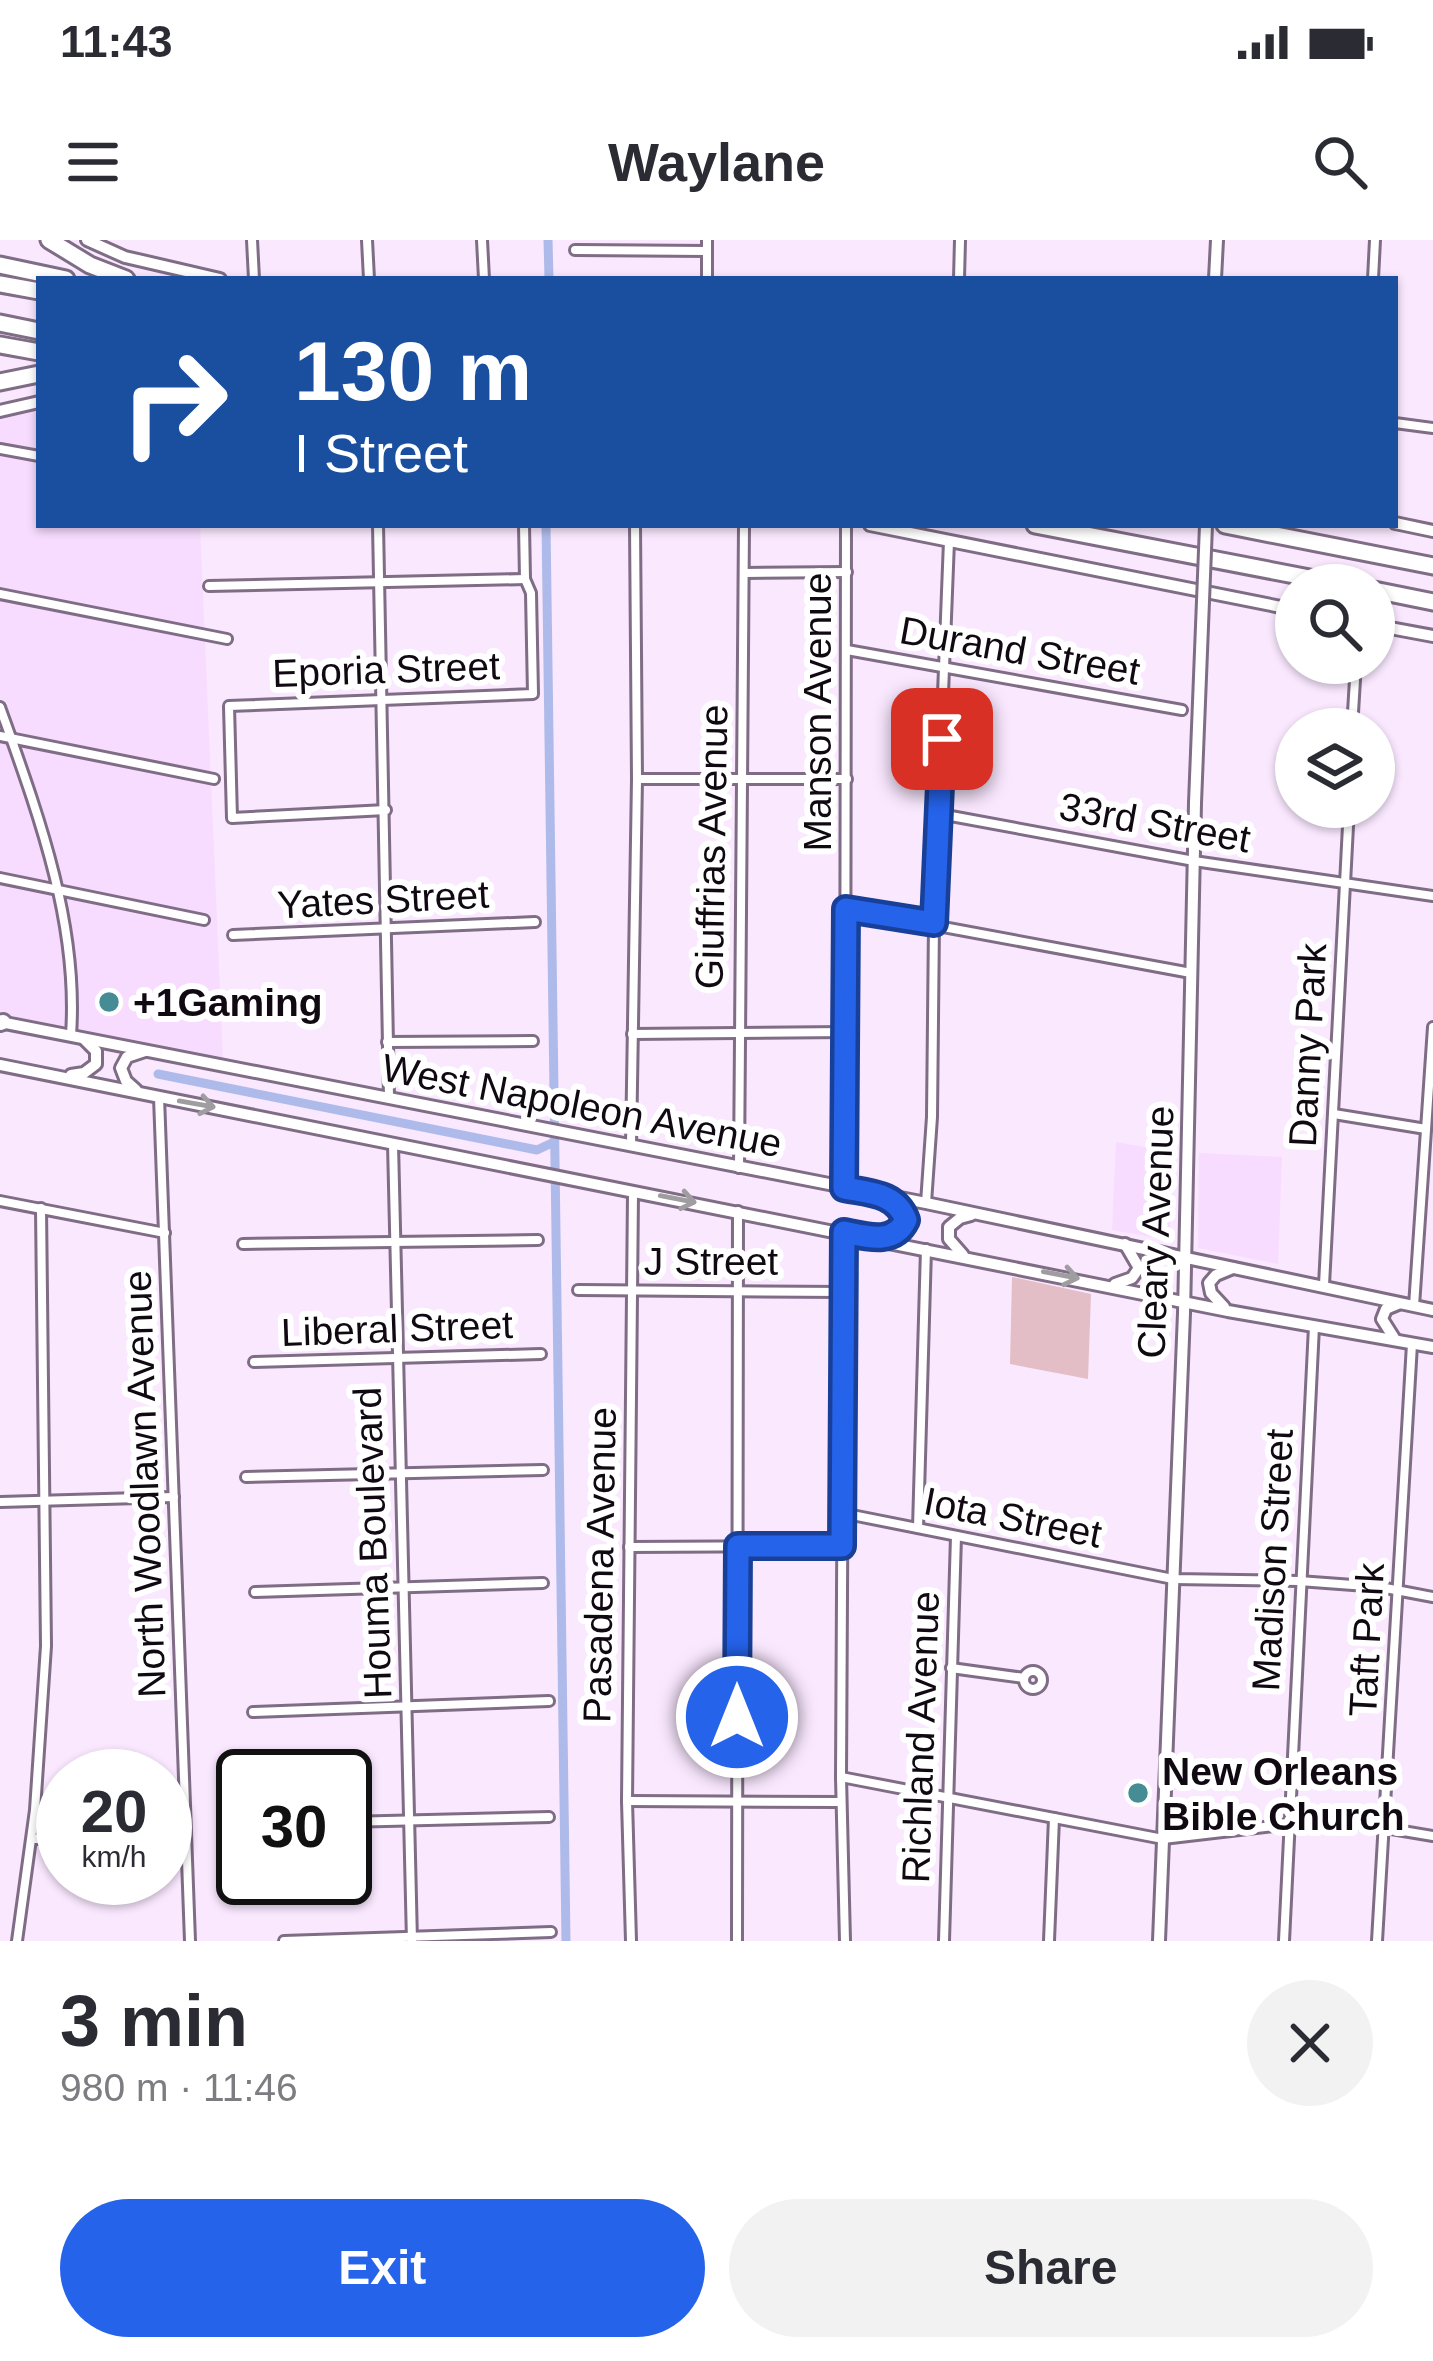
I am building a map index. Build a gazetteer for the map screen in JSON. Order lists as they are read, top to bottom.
{
  "streets": {
    "main road": ["West Napoleon Avenue", "Cleary Avenue"],
    "street": [
      "Durand Street",
      "Eporia Street",
      "Manson Avenue",
      "33rd Street",
      "Giuffrias Avenue",
      "Yates Street",
      "Danny Park",
      "J Street",
      "Liberal Street",
      "North Woodlawn Avenue",
      "Iota Street",
      "Houma Boulevard",
      "Madison Street",
      "Pasadena Avenue",
      "Taft Park",
      "Richland Avenue"
    ]
  },
  "crossings": [
    ["Durand Street", "Manson Avenue"],
    ["Manson Avenue", "West Napoleon Avenue"],
    ["33rd Street", "Danny Park"],
    ["33rd Street", "Cleary Avenue"],
    ["Giuffrias Avenue", "West Napoleon Avenue"],
    ["Danny Park", "West Napoleon Avenue"],
    ["West Napoleon Avenue", "Cleary Avenue"],
    ["West Napoleon Avenue", "North Woodlawn Avenue"],
    ["West Napoleon Avenue", "Houma Boulevard"],
    ["West Napoleon Avenue", "Madison Street"],
    ["West Napoleon Avenue", "Pasadena Avenue"],
    ["West Napoleon Avenue", "Taft Park"],
    ["Cleary Avenue", "Iota Street"],
    ["J Street", "Pasadena Avenue"],
    ["Liberal Street", "Houma Boulevard"],
    ["Iota Street", "Madison Street"],
    ["Iota Street", "Taft Park"],
    ["Iota Street", "Richland Avenue"]
  ],
  "places": ["+1Gaming", "New Orleans Bible Church"],
  "page": {
    "status": "11:43",
    "header": "Waylane",
    "turn": ["130 m", "I Street"],
    "speed": "20 km/h",
    "limit": "30",
    "heading": ["3 min", "980 m · 11:46"],
    "buttons": ["Exit", "Share"]
  }
}
